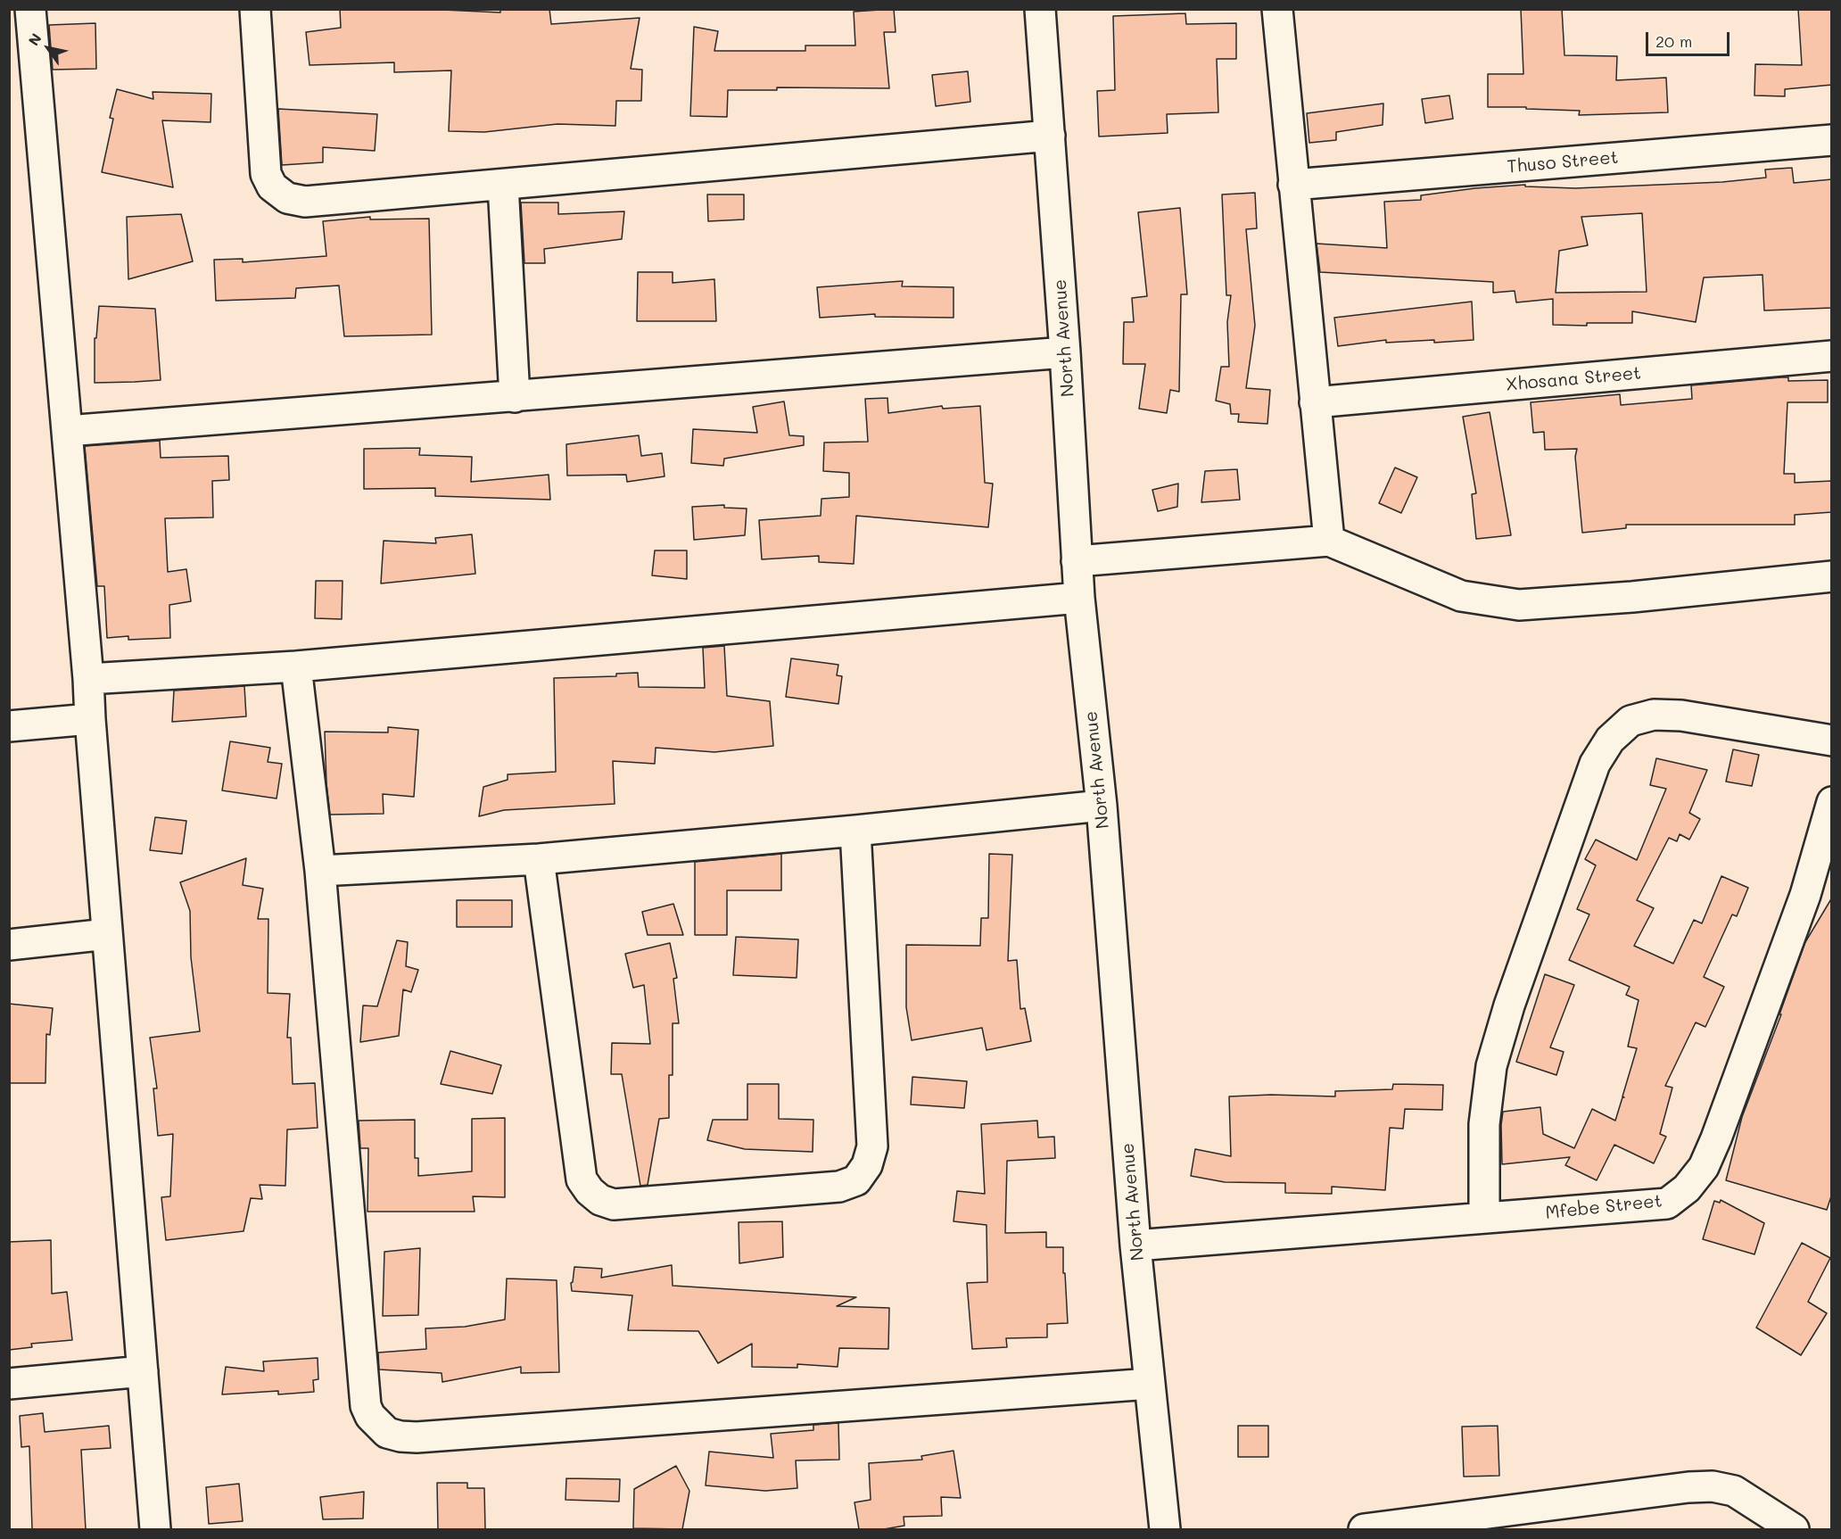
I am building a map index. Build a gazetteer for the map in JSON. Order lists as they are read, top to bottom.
{
  "streets": {
    "street": [
      "Thuso Street",
      "North Avenue",
      "Xhosana Street",
      "Mfebe Street"
    ]
  },
  "crossings": [
    ["North Avenue", "Mfebe Street"]
  ],
  "scale_bar": "20 m",
  "north": "top left"
}
